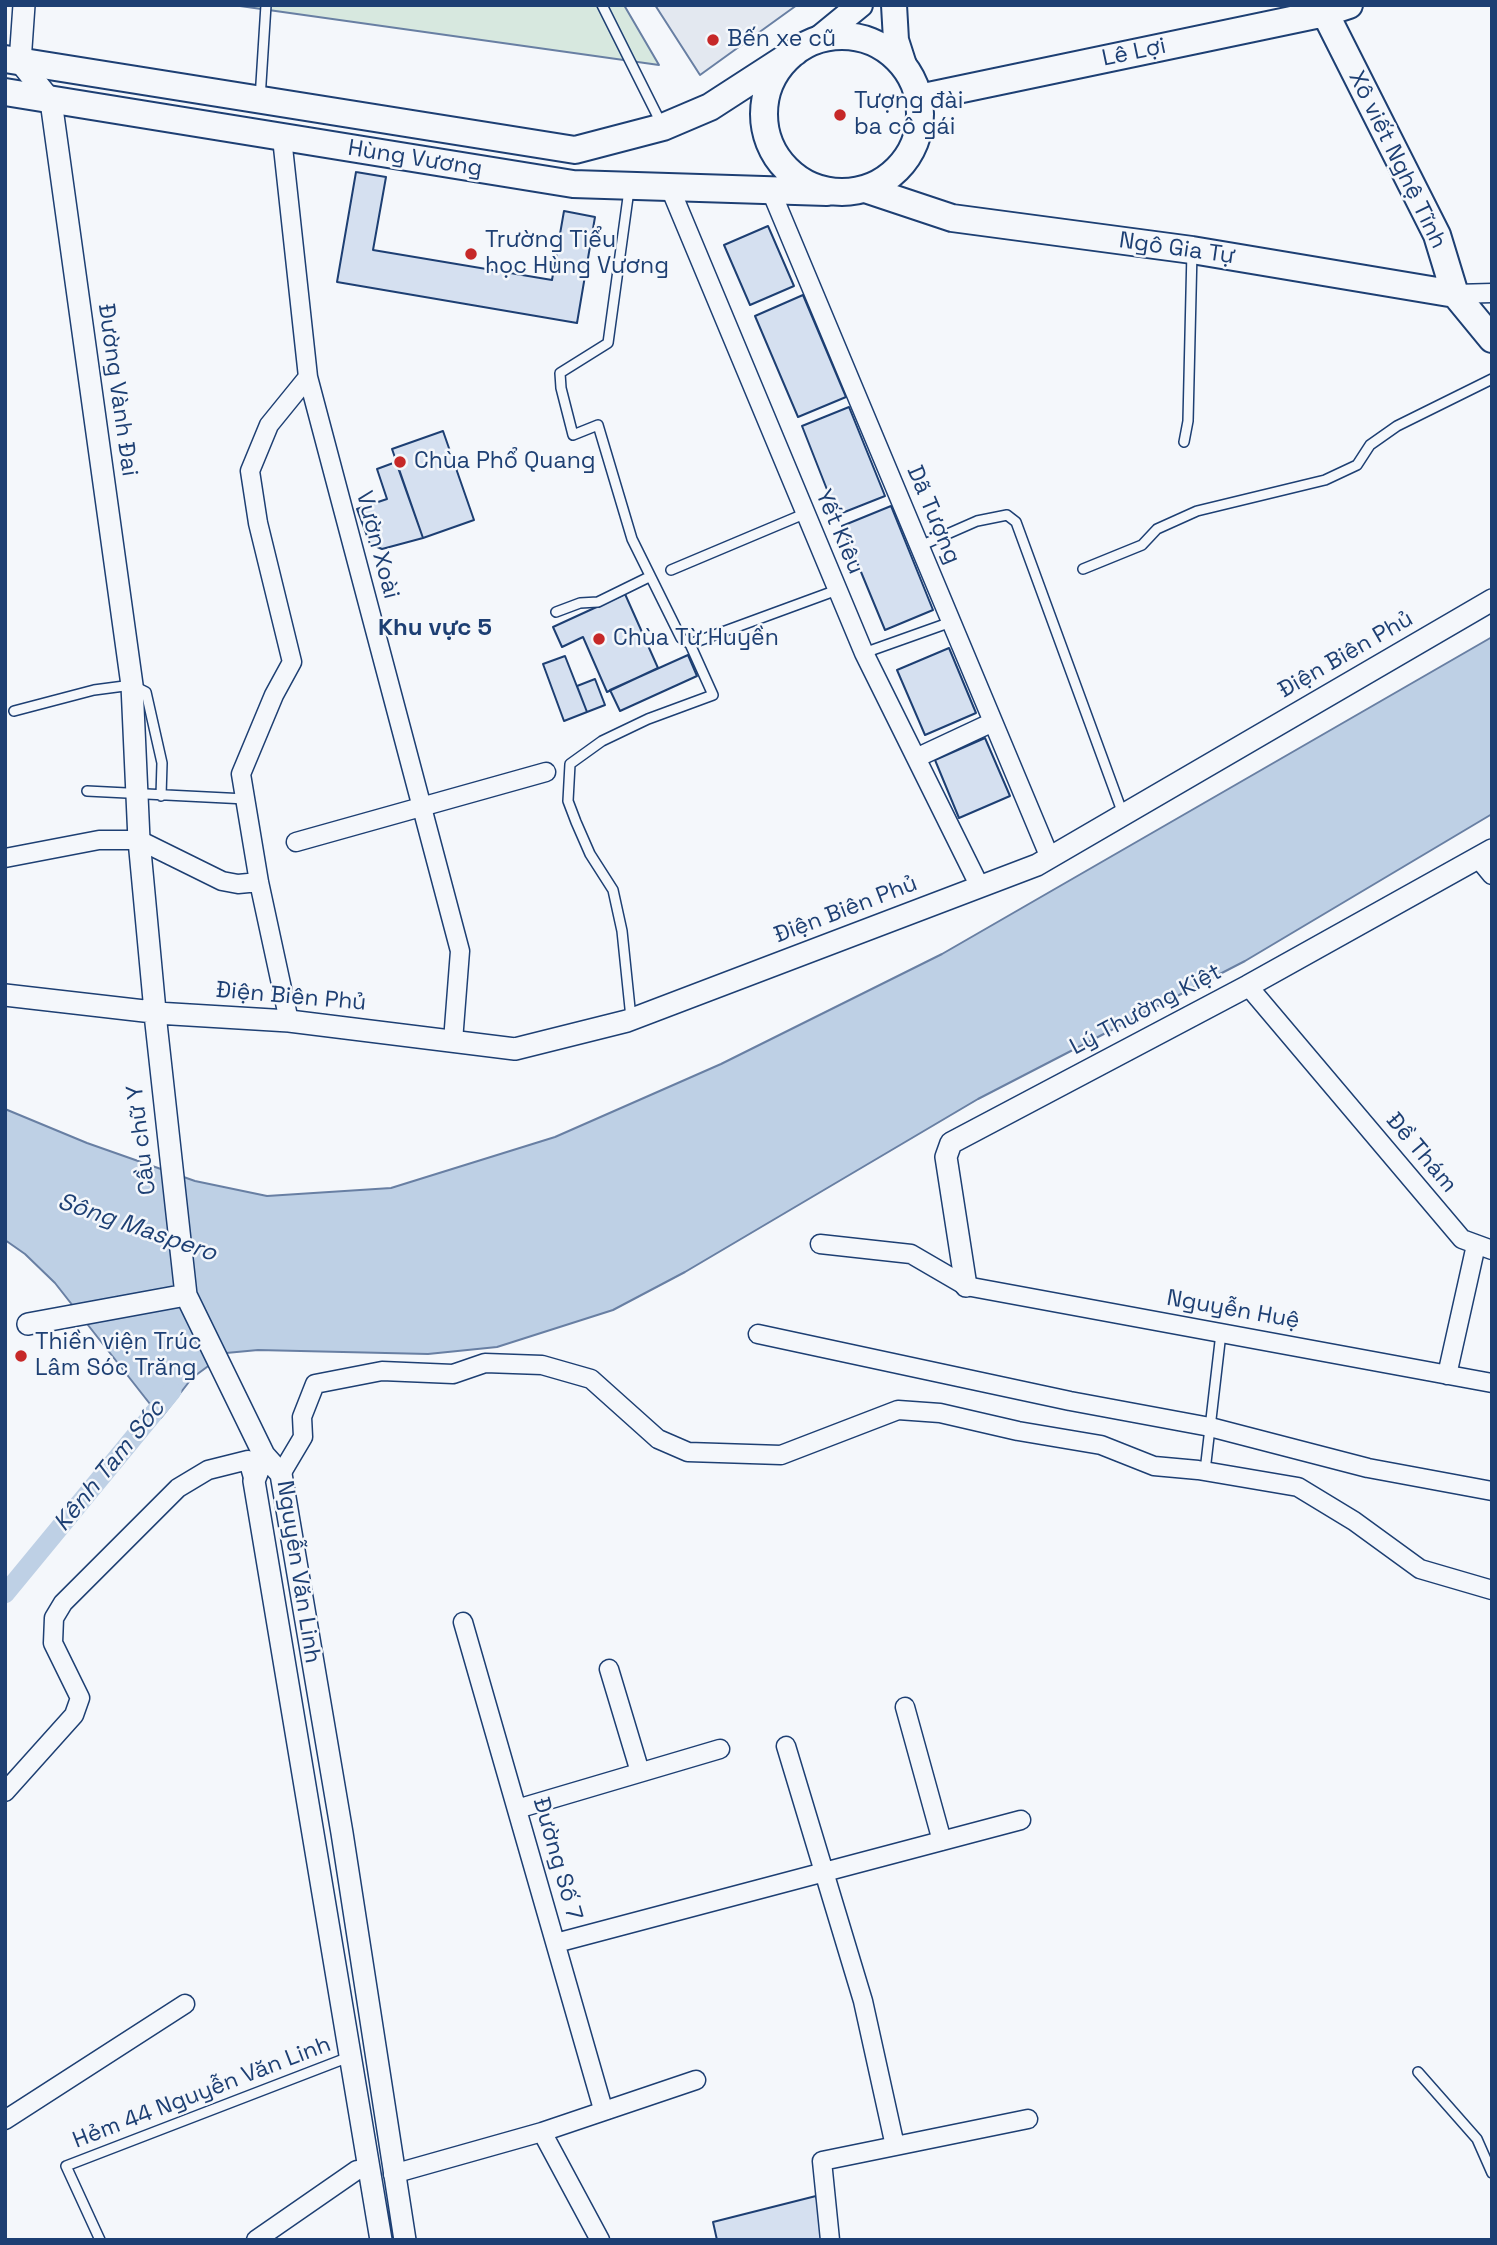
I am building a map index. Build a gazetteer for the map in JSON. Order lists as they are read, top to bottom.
{
  "streets": {
    "main road": [
      "Lê Lợi",
      "Hùng Vương",
      "Xô viết Nghệ Tĩnh",
      "Ngô Gia Tự"
    ],
    "street": [
      "Đường Vành Đai",
      "Dã Tượng",
      "Yết Kiêu",
      "Vườn Xoài",
      "Điện Biên Phủ",
      "Lý Thường Kiệt",
      "Cầu chữ Y",
      "Đề Thám",
      "Nguyễn Huệ",
      "Nguyễn Văn Linh",
      "Đường Số 7"
    ],
    "lane": ["Hẻm 44 Nguyễn Văn Linh"]
  },
  "crossings": [
    ["Lê Lợi", "Hùng Vương"],
    ["Lê Lợi", "Xô viết Nghệ Tĩnh"],
    ["Lê Lợi", "Ngô Gia Tự"],
    ["Hùng Vương", "Ngô Gia Tự"],
    ["Hùng Vương", "Đường Vành Đai"],
    ["Hùng Vương", "Dã Tượng"],
    ["Hùng Vương", "Yết Kiêu"],
    ["Hùng Vương", "Vườn Xoài"],
    ["Xô viết Nghệ Tĩnh", "Ngô Gia Tự"],
    ["Đường Vành Đai", "Cầu chữ Y"],
    ["Dã Tượng", "Điện Biên Phủ"],
    ["Yết Kiêu", "Điện Biên Phủ"],
    ["Vườn Xoài", "Điện Biên Phủ"],
    ["Điện Biên Phủ", "Cầu chữ Y"],
    ["Lý Thường Kiệt", "Đề Thám"],
    ["Lý Thường Kiệt", "Nguyễn Huệ"],
    ["Cầu chữ Y", "Nguyễn Văn Linh"],
    ["Đề Thám", "Nguyễn Huệ"],
    ["Nguyễn Văn Linh", "Hẻm 44 Nguyễn Văn Linh"]
  ],
  "districts": ["Khu vực 5"],
  "water": ["Sông Maspero", "Kênh Tam Sóc"],
  "places": [
    "Bến xe cũ",
    "Tượng đài ba cô gái",
    "Trường Tiểu học Hùng Vương",
    "Chùa Phổ Quang",
    "Chùa Từ Huyền",
    "Thiền viện Trúc Lâm Sóc Trăng"
  ]
}
